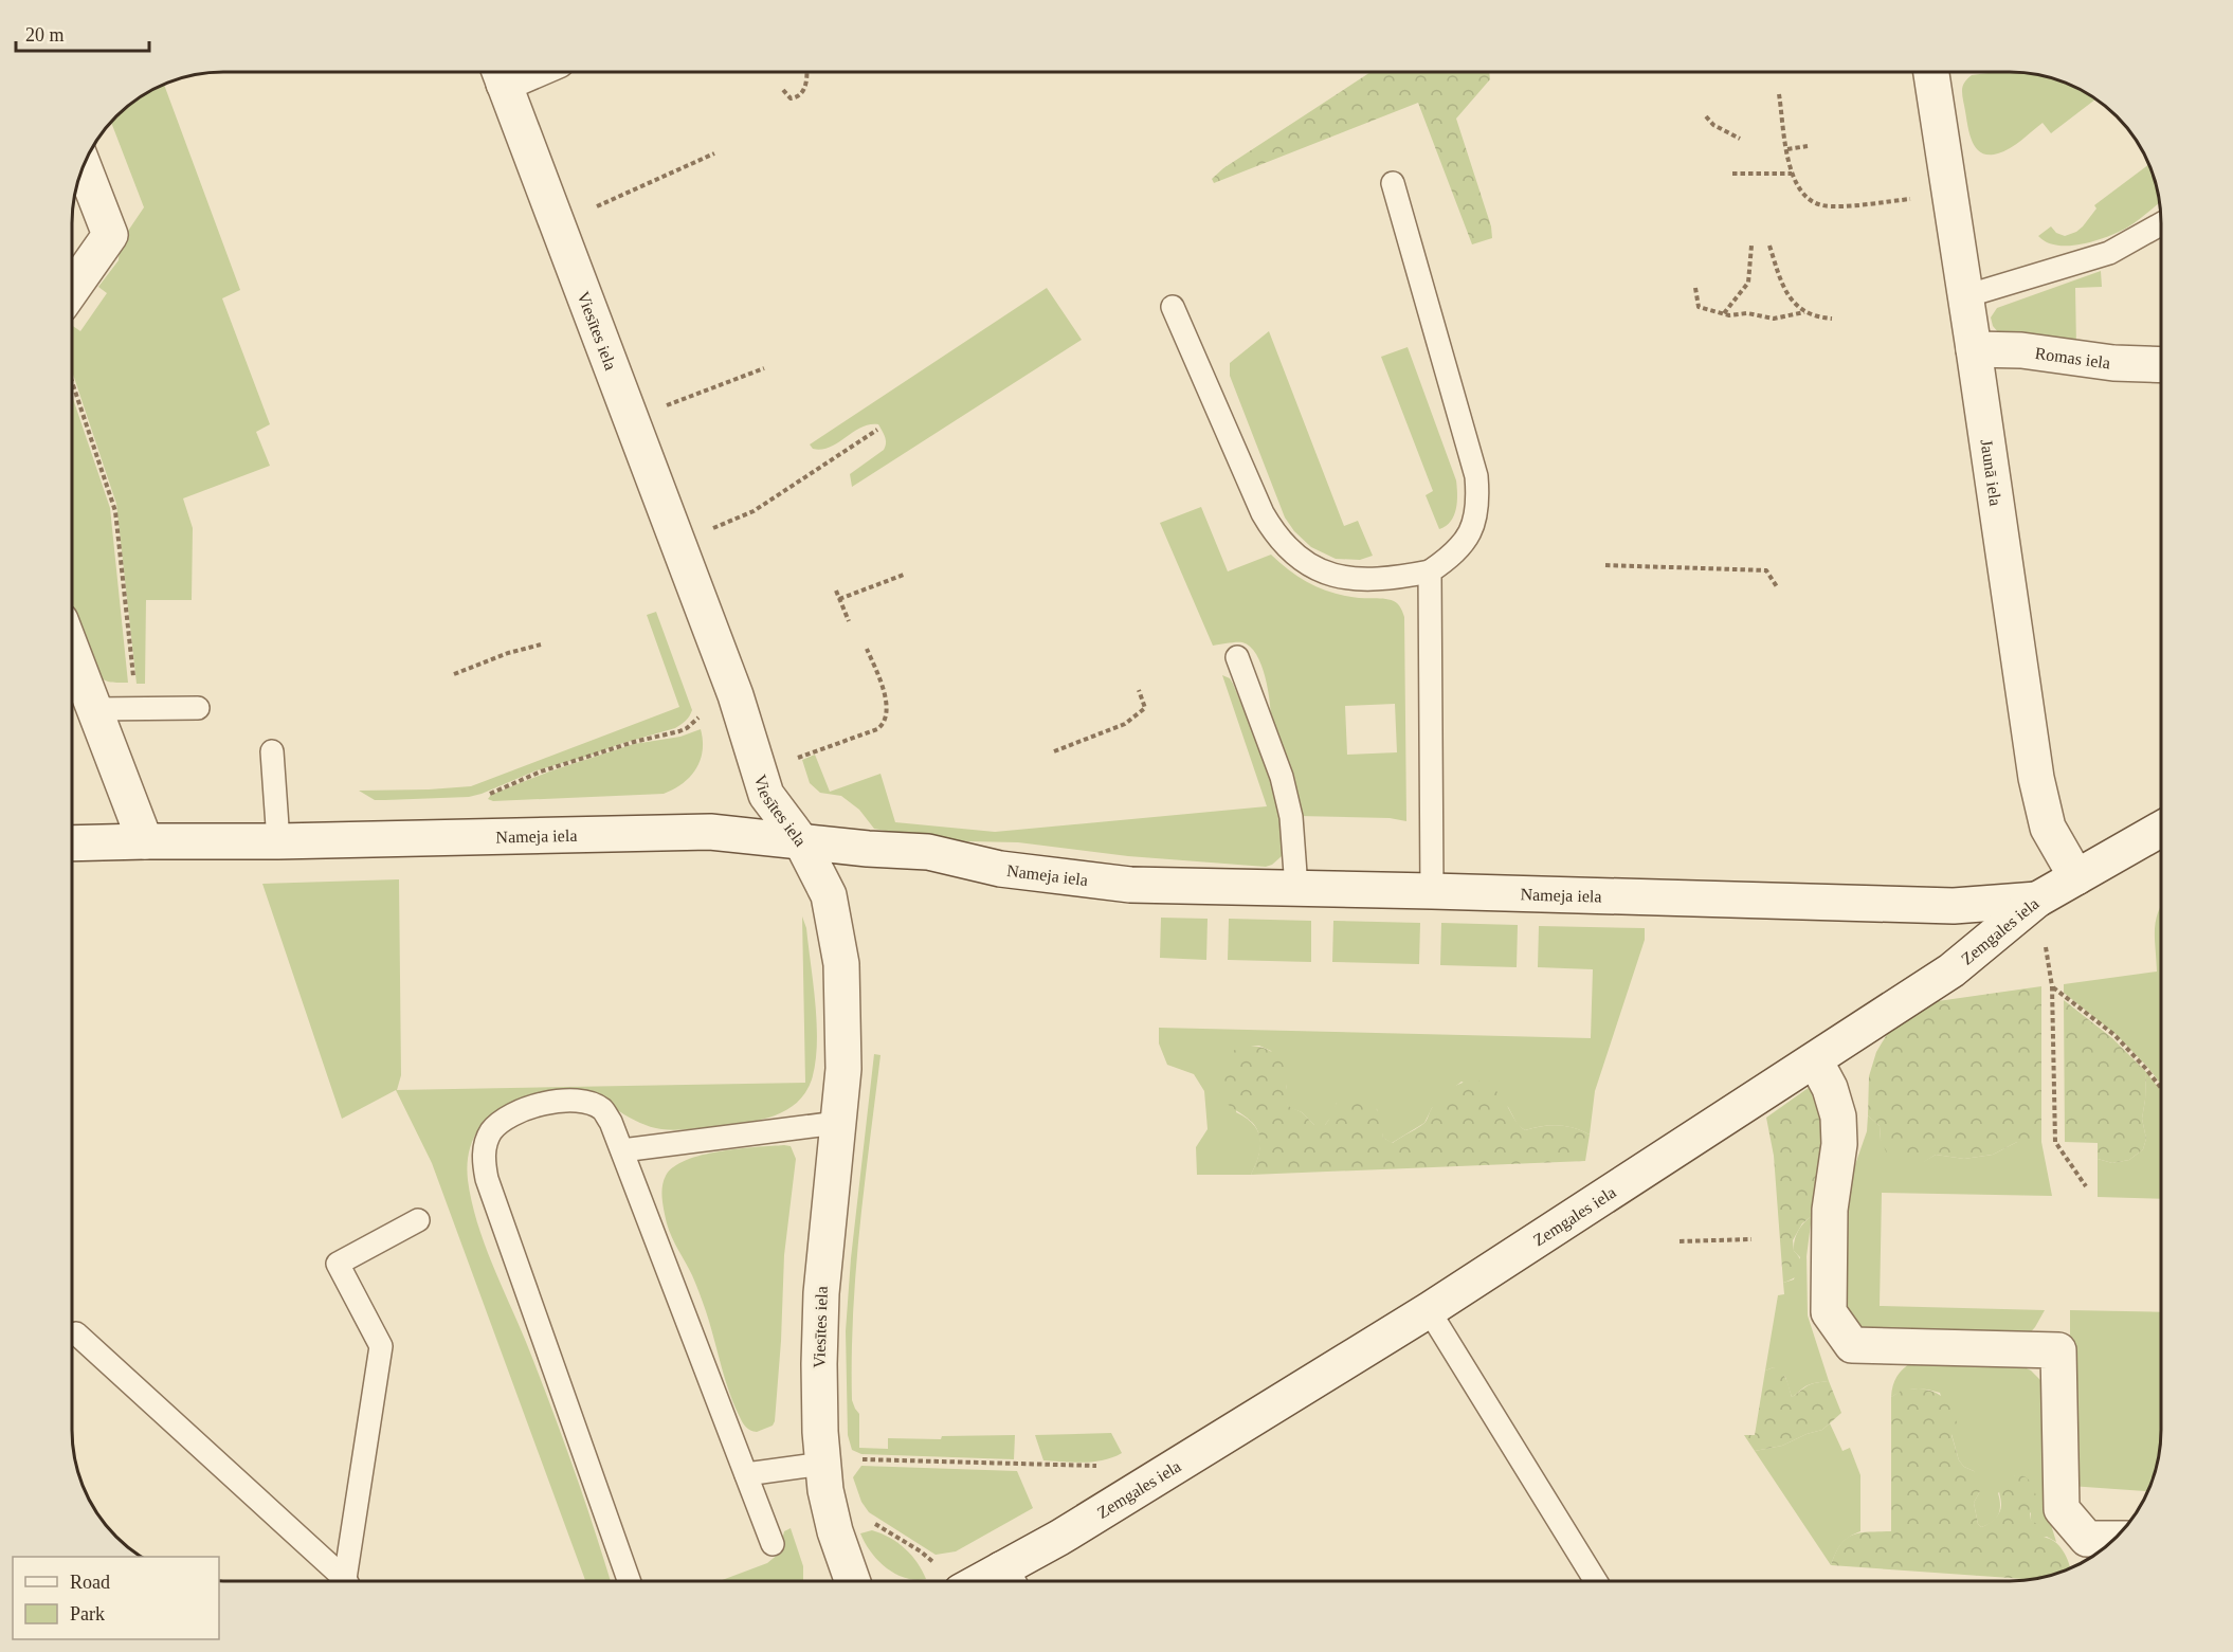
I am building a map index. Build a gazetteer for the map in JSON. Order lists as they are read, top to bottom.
{
  "streets": {
    "street": [
      "Viesītes iela",
      "Romas iela",
      "Jaunā iela",
      "Nameja iela",
      "Zemgales iela"
    ]
  },
  "crossings": [
    ["Viesītes iela", "Nameja iela"],
    ["Romas iela", "Jaunā iela"],
    ["Jaunā iela", "Zemgales iela"],
    ["Nameja iela", "Zemgales iela"]
  ],
  "legend": ["Road", "Park"],
  "scale_bar": "20 m"
}
